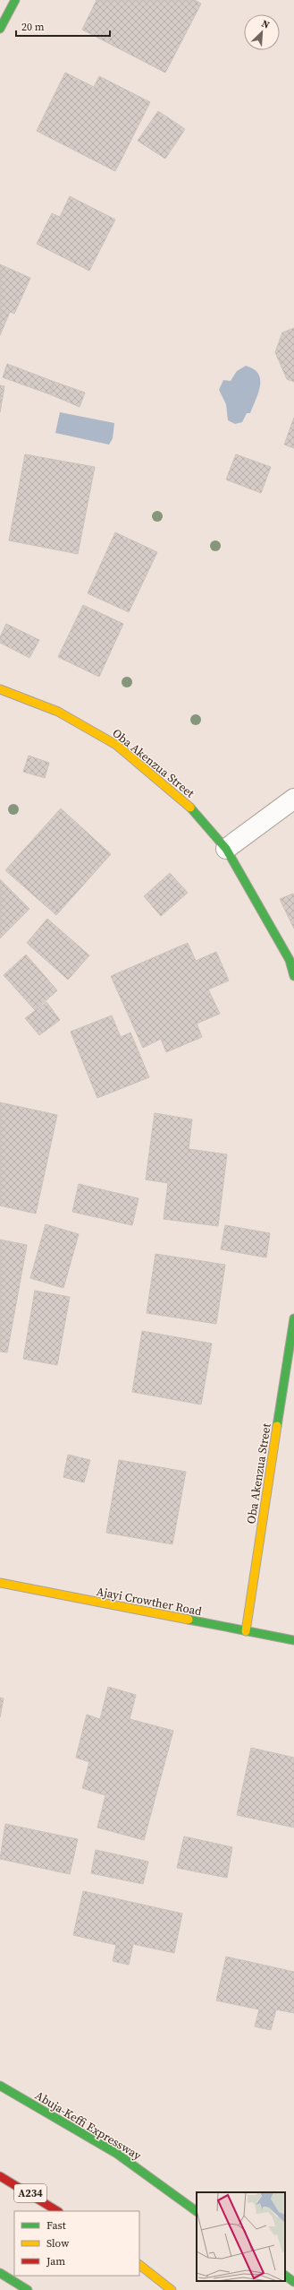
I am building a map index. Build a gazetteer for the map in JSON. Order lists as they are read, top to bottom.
{
  "streets": {
    "main road": [
      "Oba Akenzua Street",
      "Ajayi Crowther Road",
      "Abuja-Keffi Expressway",
      "A234"
    ]
  },
  "crossings": [
    ["Oba Akenzua Street", "Ajayi Crowther Road"]
  ],
  "legend": ["Fast", "Slow", "Jam"],
  "scale_bar": "20 m",
  "north": "top right"
}
